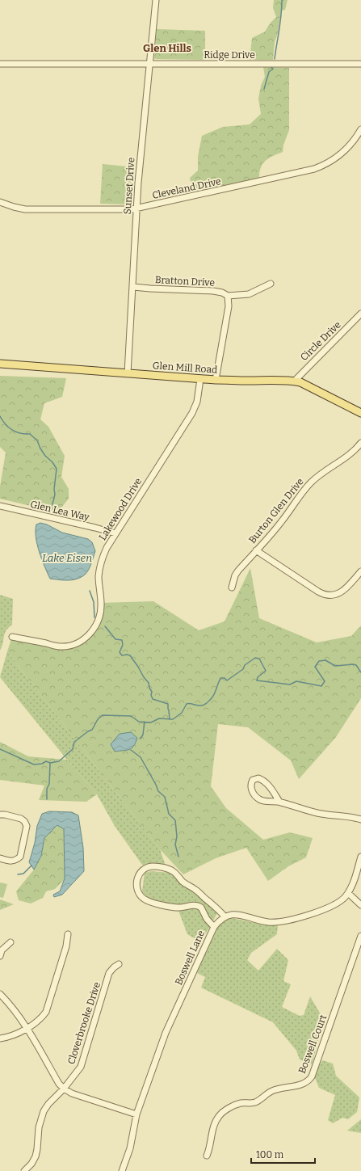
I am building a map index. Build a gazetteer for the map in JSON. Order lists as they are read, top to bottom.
{
  "streets": {
    "main road": ["Glen Mill Road"],
    "street": [
      "Ridge Drive",
      "Sunset Drive",
      "Cleveland Drive",
      "Bratton Drive",
      "Circle Drive",
      "Lakewood Drive",
      "Glen Lea Way",
      "Burton Glen Drive",
      "Boswell Lane",
      "Cloverbrooke Drive",
      "Boswell Court"
    ]
  },
  "crossings": [
    ["Ridge Drive", "Sunset Drive"],
    ["Sunset Drive", "Cleveland Drive"],
    ["Sunset Drive", "Bratton Drive"],
    ["Sunset Drive", "Glen Mill Road"],
    ["Circle Drive", "Glen Mill Road"],
    ["Glen Mill Road", "Lakewood Drive"],
    ["Lakewood Drive", "Glen Lea Way"]
  ],
  "districts": ["Glen Hills"],
  "water": ["Lake Eisen"],
  "scale_bar": "100 m"
}
